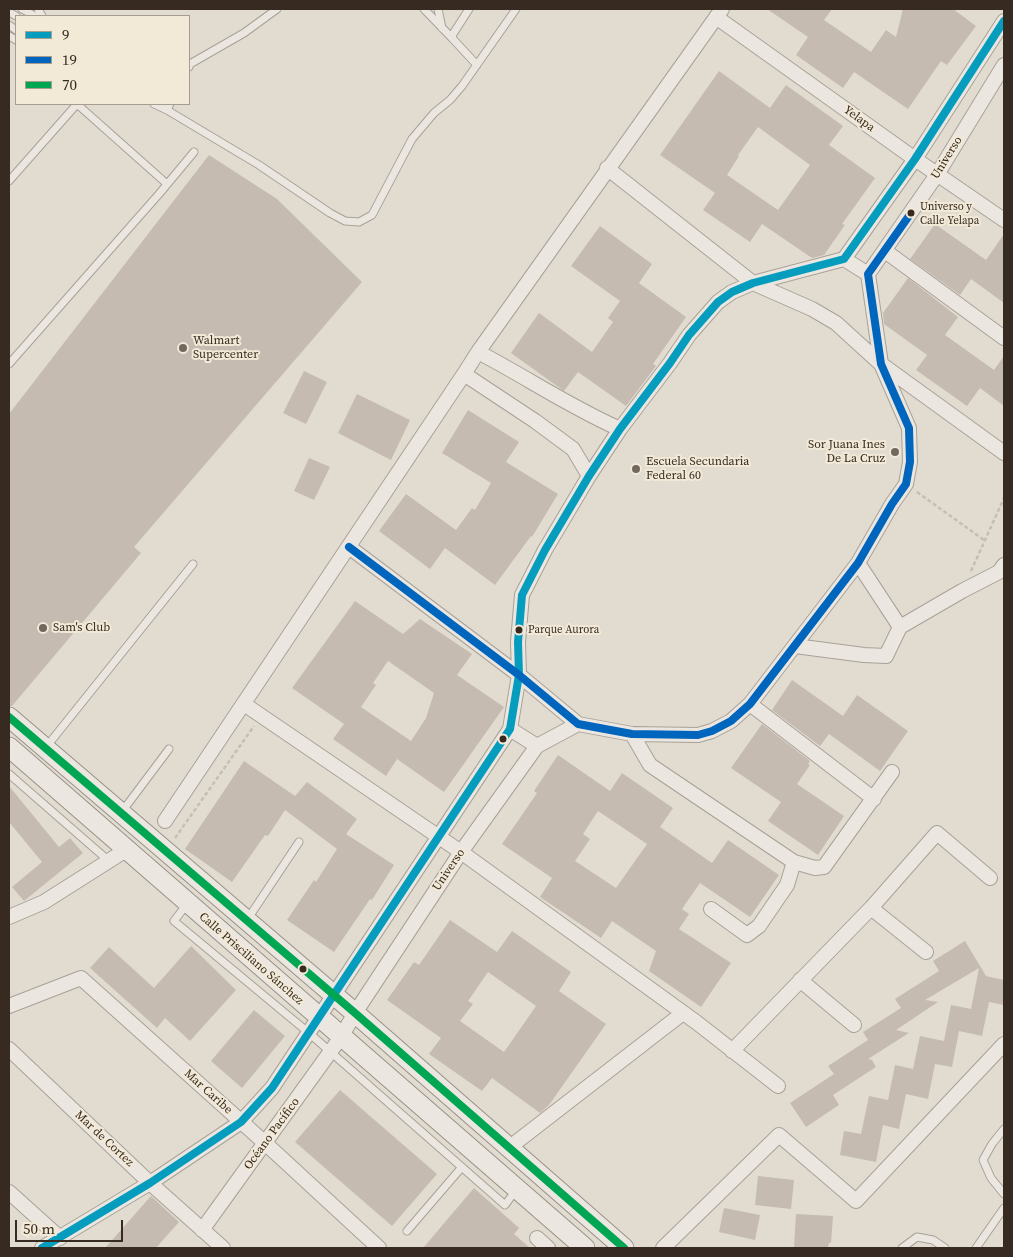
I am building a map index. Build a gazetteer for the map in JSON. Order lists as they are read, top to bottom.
{
  "streets": {
    "main road": ["Calle Prisciliano Sánchez"],
    "street": [
      "Yelapa",
      "Universo",
      "Mar Caribe",
      "Océano Pacífico",
      "Mar de Cortez"
    ]
  },
  "crossings": [
    ["Yelapa", "Universo"],
    ["Universo", "Calle Prisciliano Sánchez"],
    ["Universo", "Océano Pacífico"],
    ["Calle Prisciliano Sánchez", "Océano Pacífico"],
    ["Mar Caribe", "Océano Pacífico"],
    ["Océano Pacífico", "Mar de Cortez"]
  ],
  "places": [
    "Universo y Calle Yelapa",
    "Walmart Supercenter",
    "Sor Juana Ines De La Cruz",
    "Escuela Secundaria Federal 60",
    "Sam's Club",
    "Parque Aurora"
  ],
  "lines": ["transit line 9", "transit line 19", "transit line 70"],
  "legend": ["9", "19", "70"],
  "scale_bar": "50 m"
}
